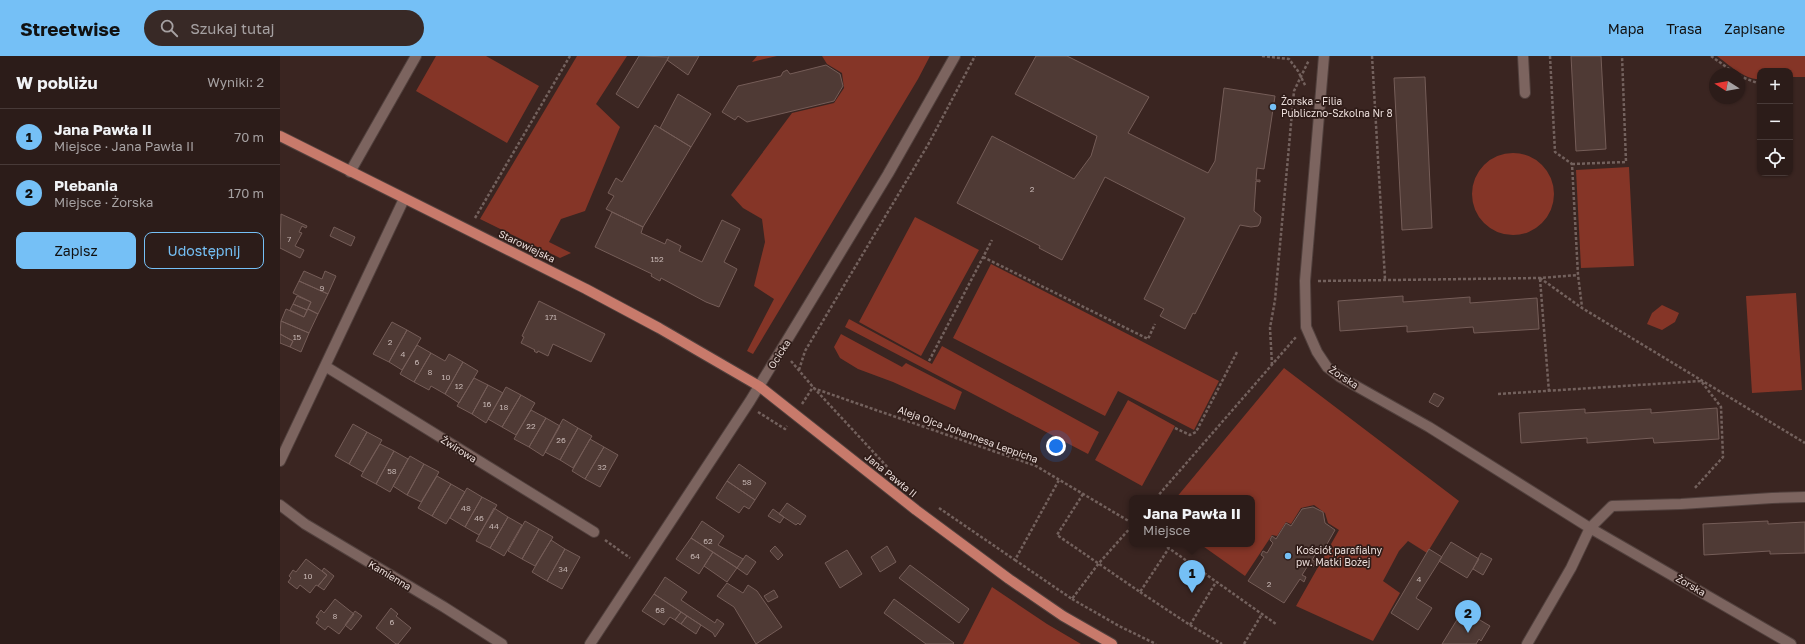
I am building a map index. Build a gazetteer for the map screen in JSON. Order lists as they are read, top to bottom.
{
  "streets": {
    "main road": ["Starowiejska", "Jana Pawła II"],
    "street": [
      "Ocicka",
      "Żorska",
      "Żwirowa",
      "Kamienna"
    ],
    "path": ["Aleja Ojca Johannesa Leppicha"]
  },
  "crossings": [
    ["Starowiejska", "Ocicka"],
    ["Starowiejska", "Jana Pawła II"],
    ["Ocicka", "Jana Pawła II"]
  ],
  "places": ["Żorska - Filia Publiczno-Szkolna Nr 8", "Kościół parafialny pw. Matki Bożej"],
  "house_numbers": [
    "2",
    "7",
    "152",
    "9",
    "171",
    "15",
    "2",
    "4",
    "6",
    "8",
    "10",
    "12",
    "16",
    "18",
    "22",
    "26",
    "32",
    "58",
    "58",
    "48",
    "46",
    "44",
    "62",
    "64",
    "34",
    "10",
    "4",
    "2",
    "68",
    "8",
    "6"
  ],
  "north": "left",
  "page": {
    "header": "Streetwise",
    "search": "Szukaj tutaj",
    "nav": ["Mapa", "Trasa", "Zapisane"],
    "heading": ["W pobliżu", "Wyniki: 2"],
    "map_buttons": ["+", "−"],
    "list": [
      {
        "mark": "1",
        "name": "Jana Pawła II",
        "note": "Miejsce · Jana Pawła II",
        "value": "70 m"
      },
      {
        "mark": "2",
        "name": "Plebania",
        "note": "Miejsce · Żorska",
        "value": "170 m"
      }
    ],
    "buttons": ["Zapisz", "Udostępnij"],
    "popup": ["Jana Pawła II", "Miejsce"],
    "pins": ["1", "2"]
  }
}
